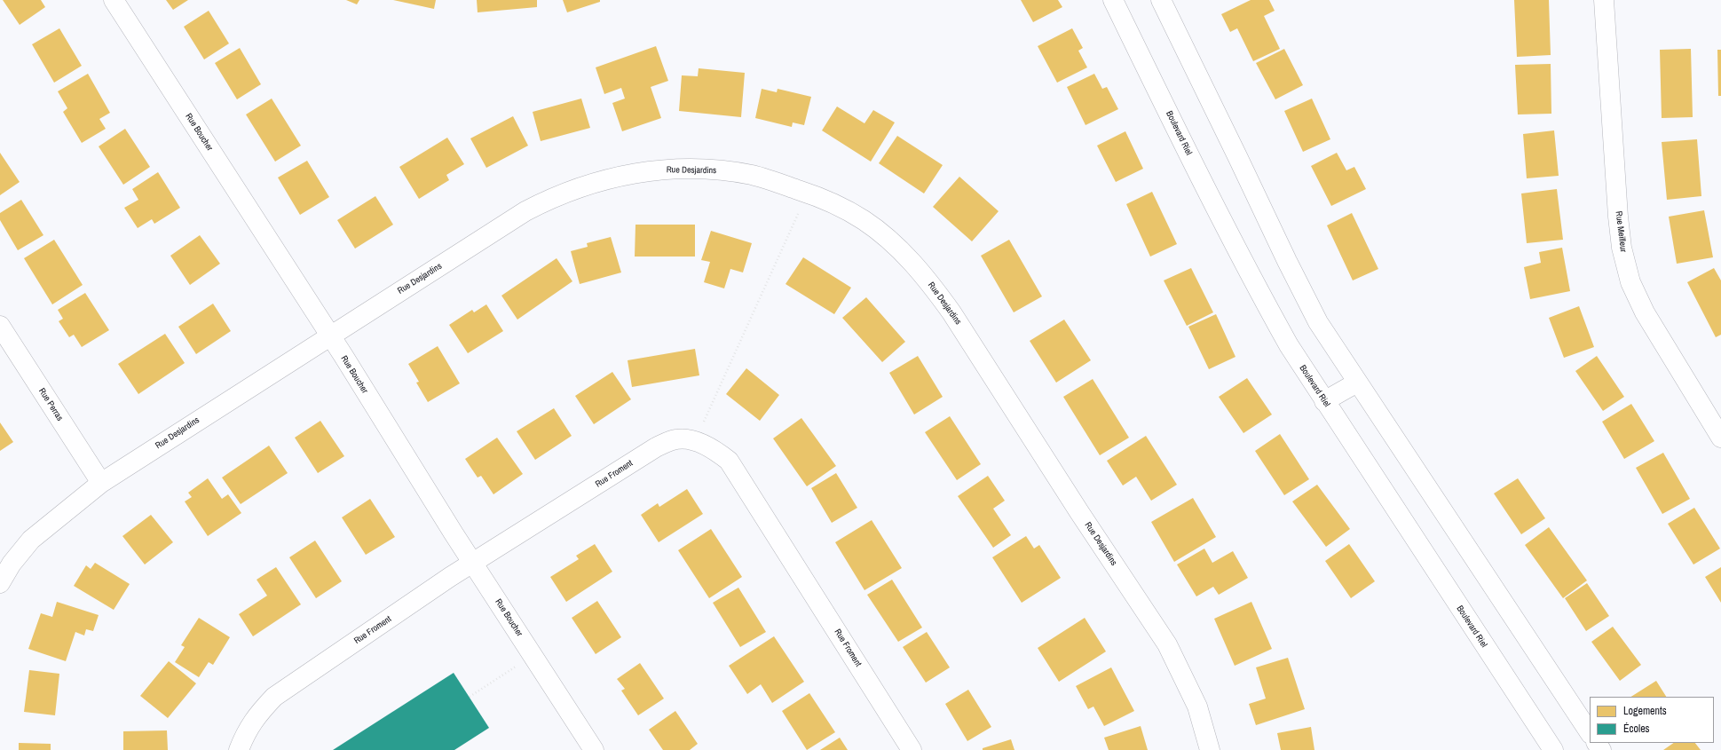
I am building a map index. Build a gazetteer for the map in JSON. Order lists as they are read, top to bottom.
{
  "streets": {
    "street": [
      "Rue Boucher",
      "Boulevard Riel",
      "Rue Desjardins",
      "Rue Meilleur",
      "Rue Perras",
      "Rue Froment"
    ]
  },
  "crossings": [
    ["Rue Boucher", "Rue Desjardins"],
    ["Rue Boucher", "Rue Froment"],
    ["Rue Desjardins", "Rue Perras"]
  ],
  "legend": ["Logements", "Écoles"]
}
